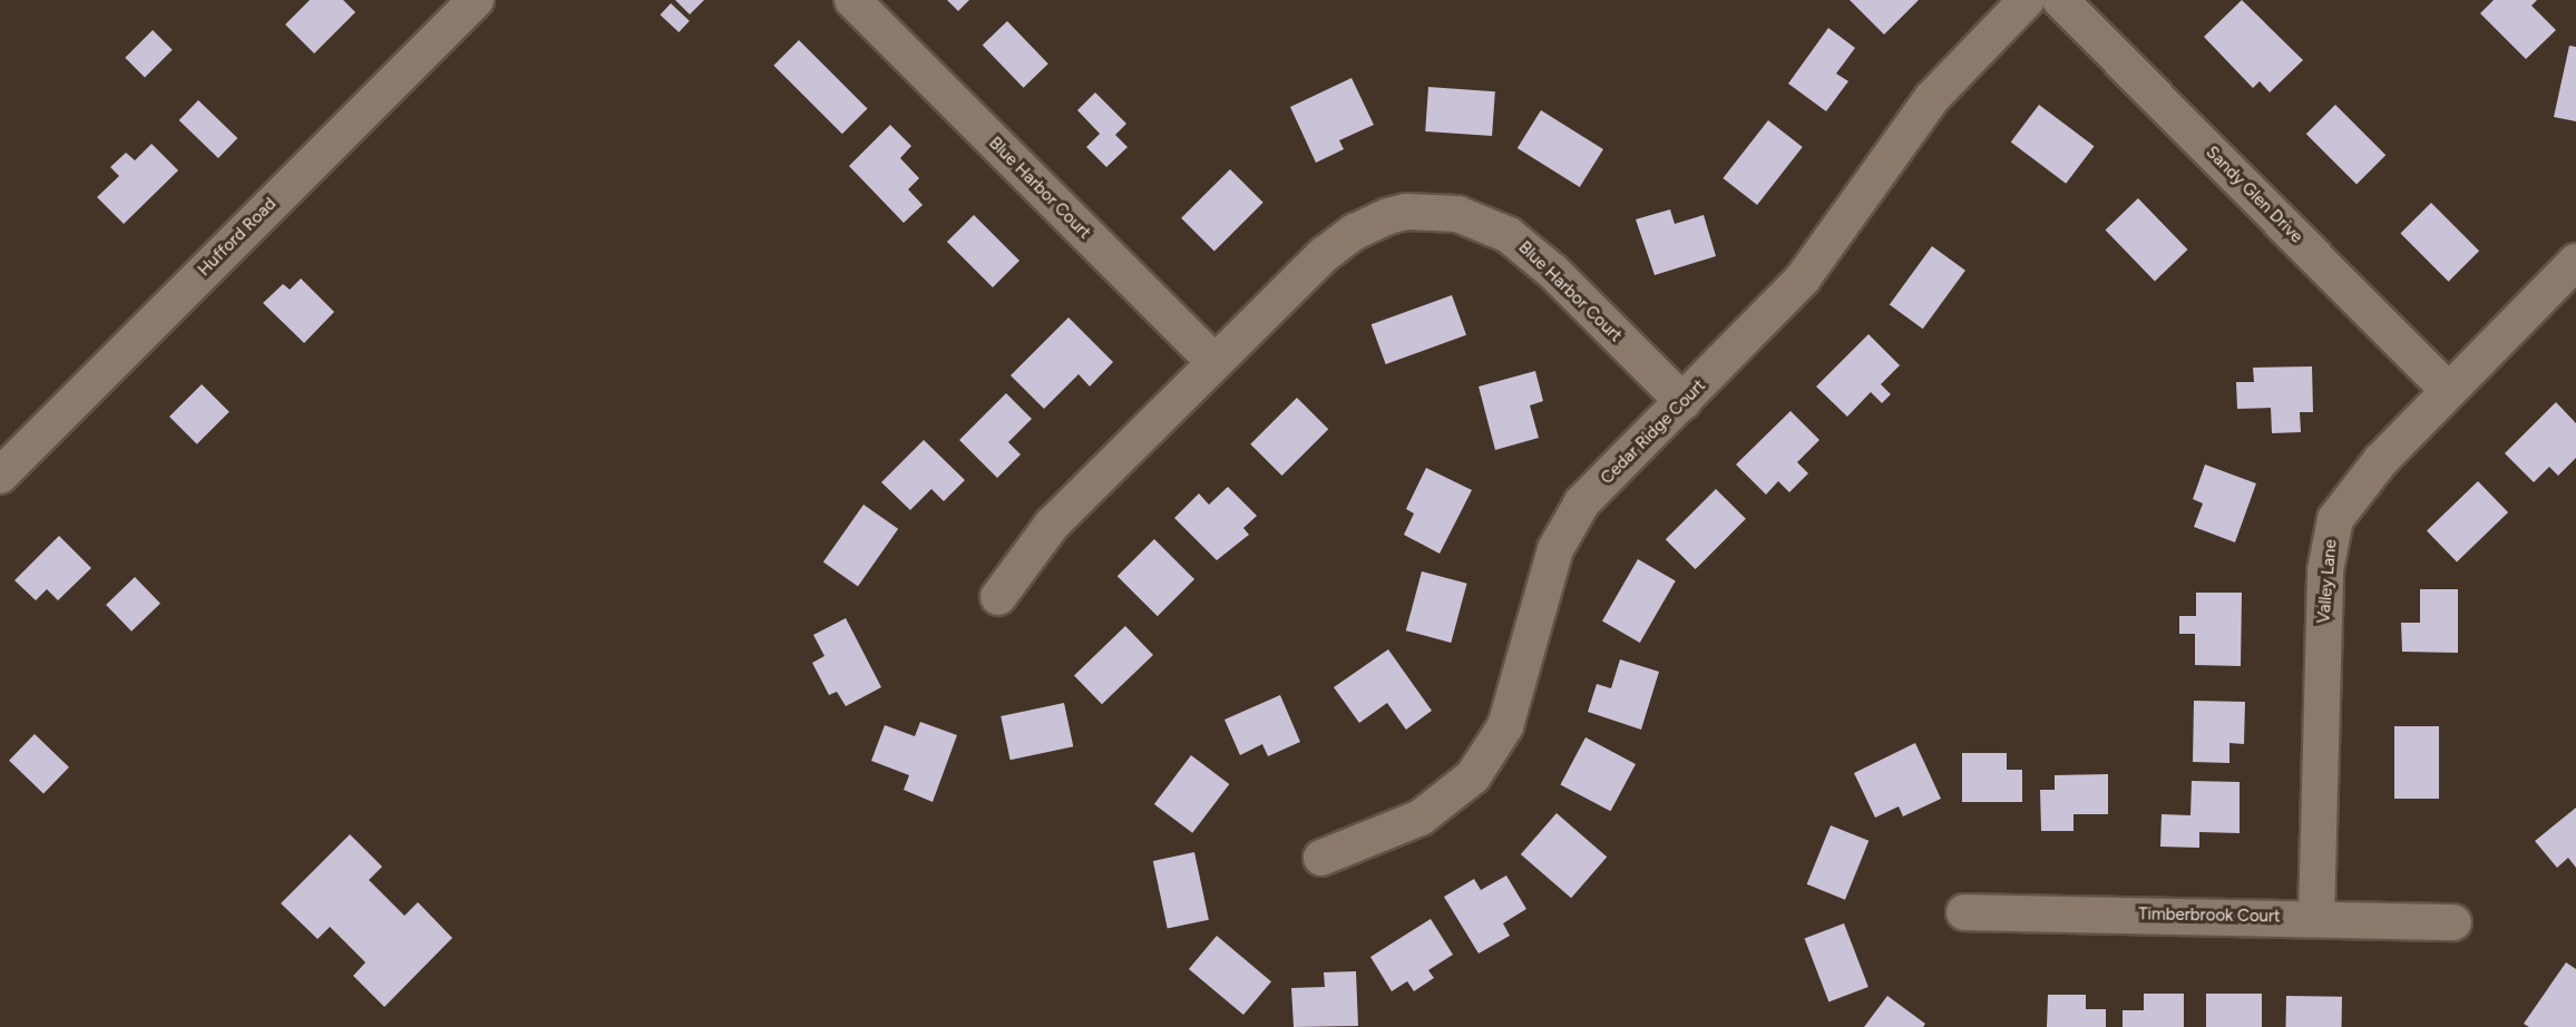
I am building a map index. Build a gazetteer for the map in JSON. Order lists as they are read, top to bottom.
{
  "streets": {
    "street": [
      "Blue Harbor Court",
      "Sandy Glen Drive",
      "Hufford Road",
      "Cedar Ridge Court",
      "Valley Lane",
      "Timberbrook Court"
    ]
  },
  "crossings": [
    ["Blue Harbor Court", "Cedar Ridge Court"],
    ["Sandy Glen Drive", "Valley Lane"],
    ["Valley Lane", "Timberbrook Court"]
  ]
}
